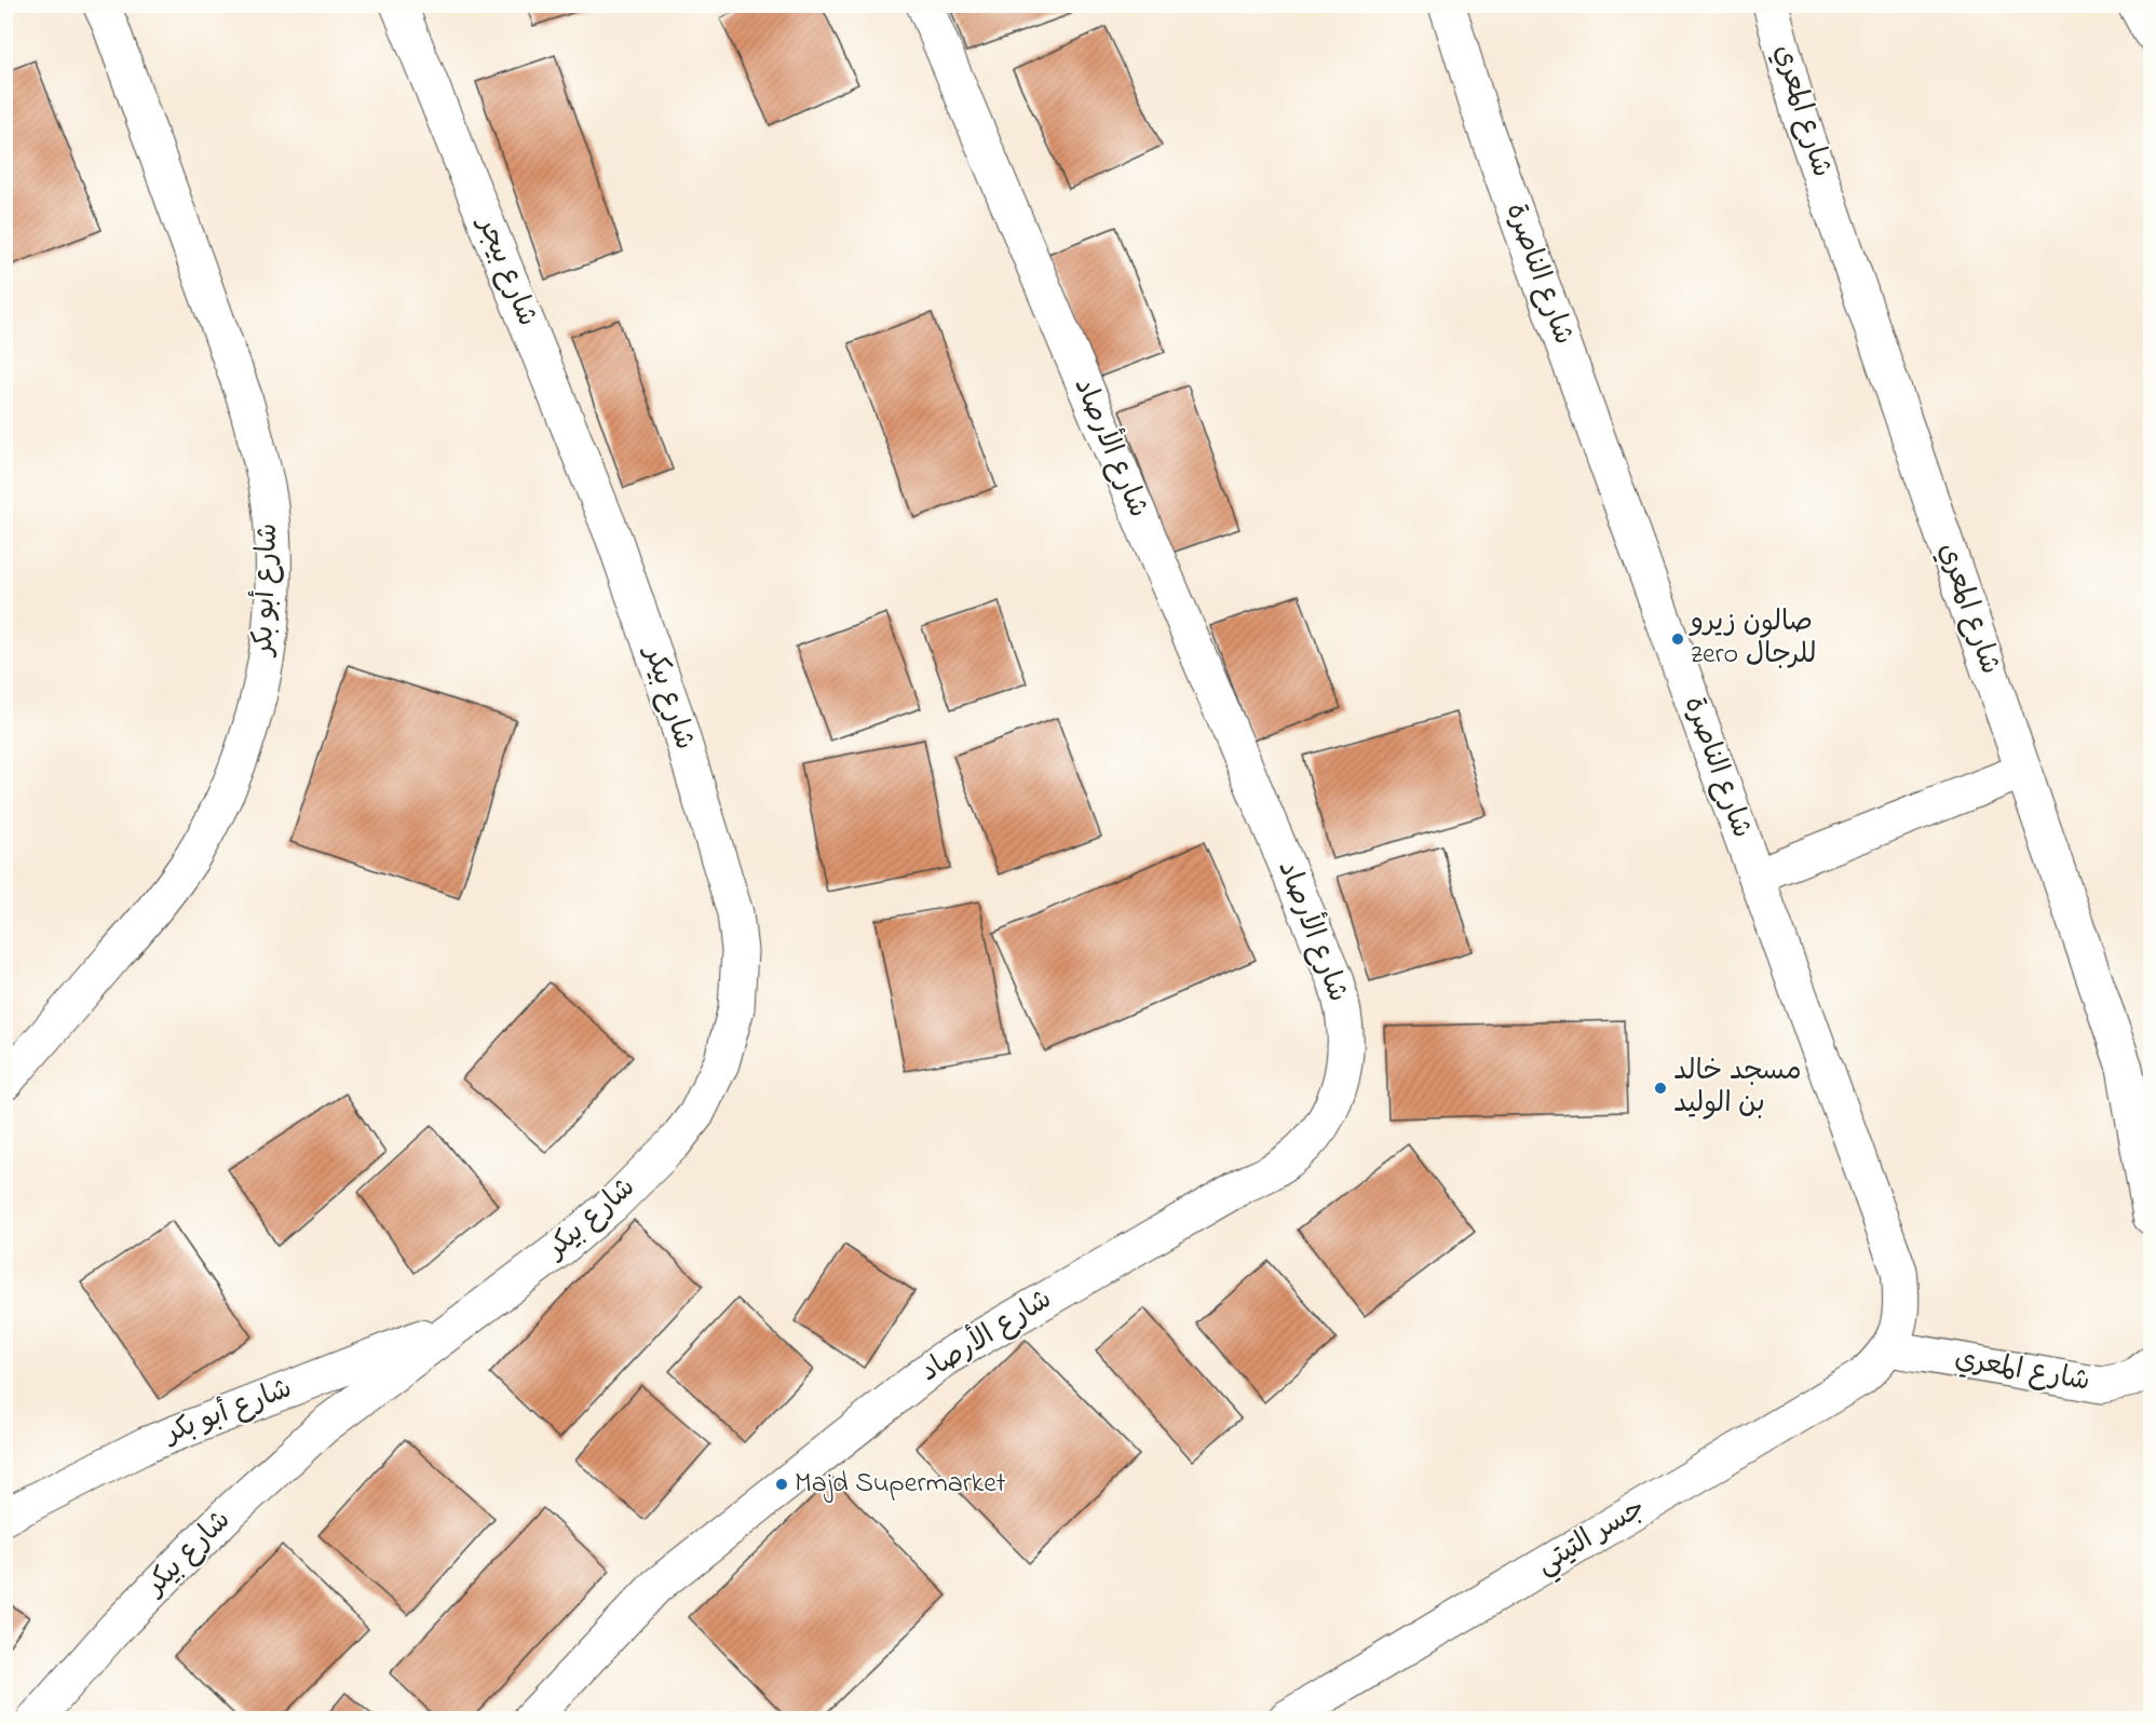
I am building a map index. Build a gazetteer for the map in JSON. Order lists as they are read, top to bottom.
{
  "streets": {
    "street": [
      "شارع المعري",
      "شارع بيجر",
      "شارع الناصرة",
      "شارع الأرصاد",
      "شارع أبو بكر",
      "شارع بيكر",
      "جسر التيتي"
    ]
  },
  "crossings": [
    ["شارع المعري", "شارع الناصرة"],
    ["شارع المعري", "جسر التيتي"],
    ["شارع بيجر", "شارع بيكر"],
    ["شارع الناصرة", "جسر التيتي"],
    ["شارع أبو بكر", "شارع بيكر"]
  ],
  "places": ["صالون زيرو zero للرجال", "مسجد خالد بن الوليد", "Majd Supermarket"]
}
